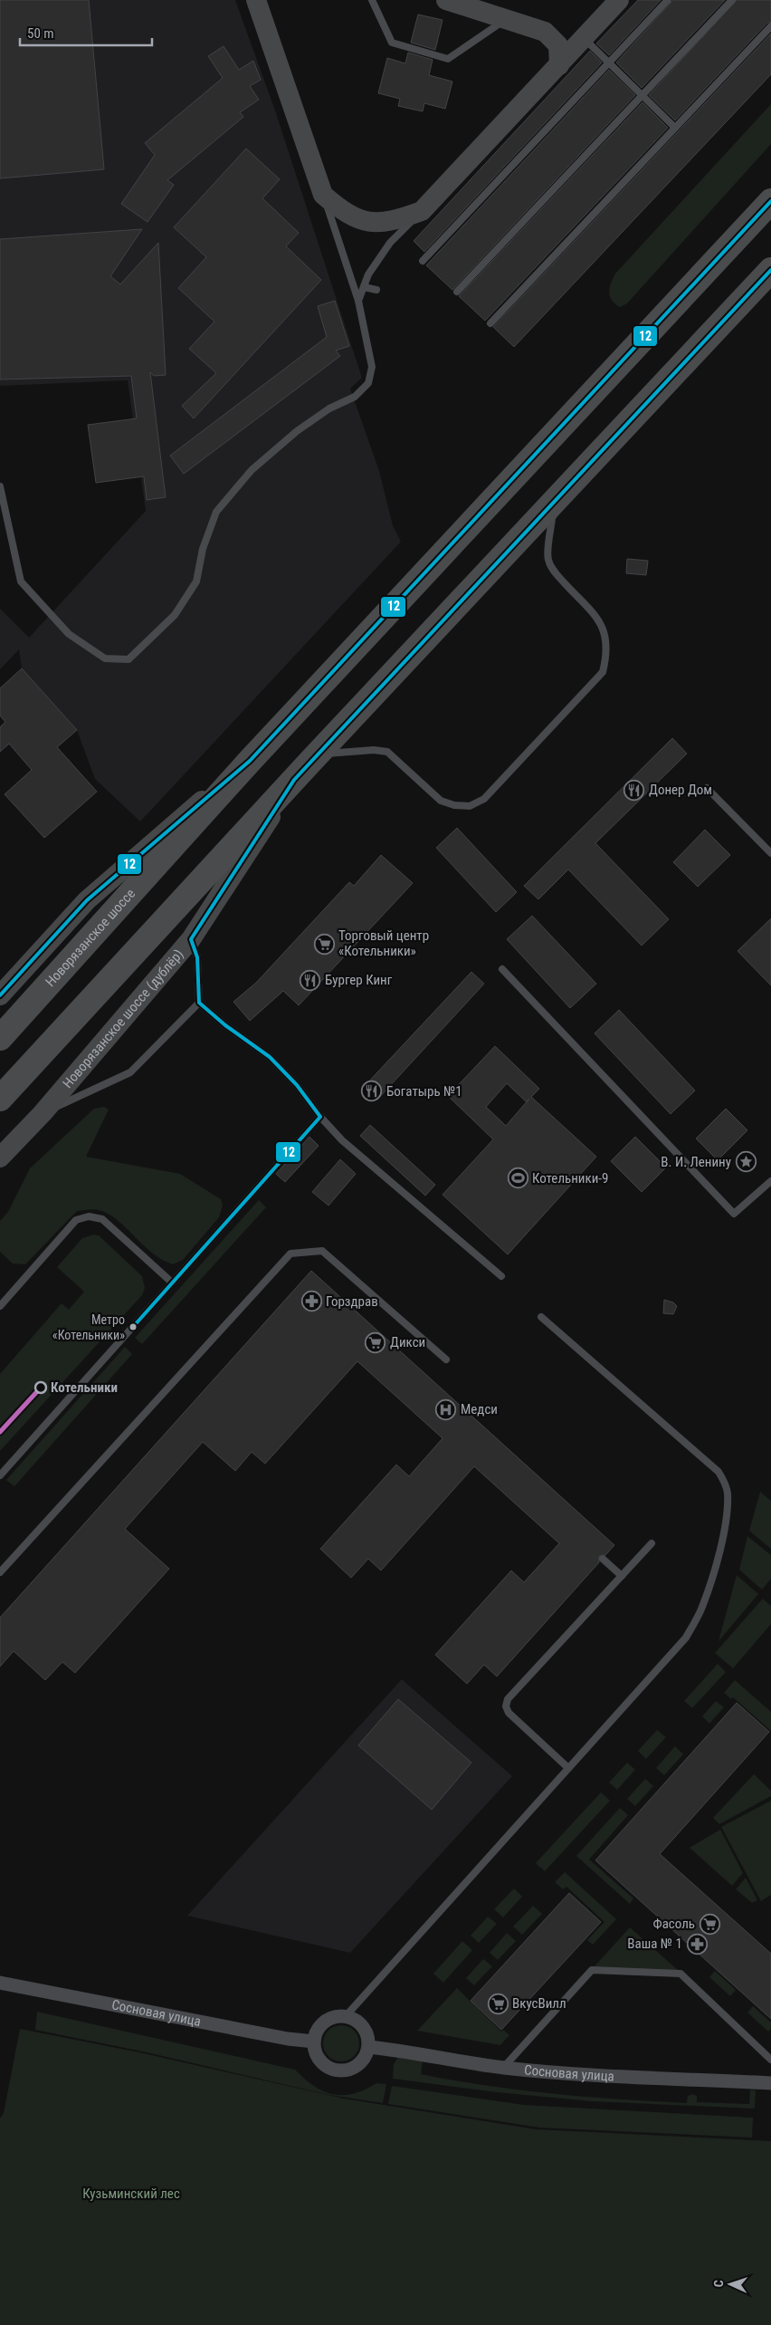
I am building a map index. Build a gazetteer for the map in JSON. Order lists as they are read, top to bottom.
{
  "streets": {
    "highway": ["Новорязанское шоссе"],
    "street": ["Новорязанское шоссе (дублёр)", "Сосновая улица"]
  },
  "parks": ["Кузьминский лес"],
  "places": {
    "restaurant": ["Донер Дом", "Бургер Кинг", "Богатырь №1"],
    "supermarket": [
      "Торговый центр «Котельники»",
      "Дикси",
      "Фасоль",
      "ВкусВилл"
    ],
    "place": ["В. И. Ленину"],
    "sports": ["Котельники-9"],
    "pharmacy": ["Горздрав", "Ваша № 1"],
    "other": ["Метро «Котельники»", "Котельники"],
    "hospital": ["Медси"]
  },
  "lines": ["transit line 12"],
  "scale_bar": "50 m",
  "north": "left"
}
